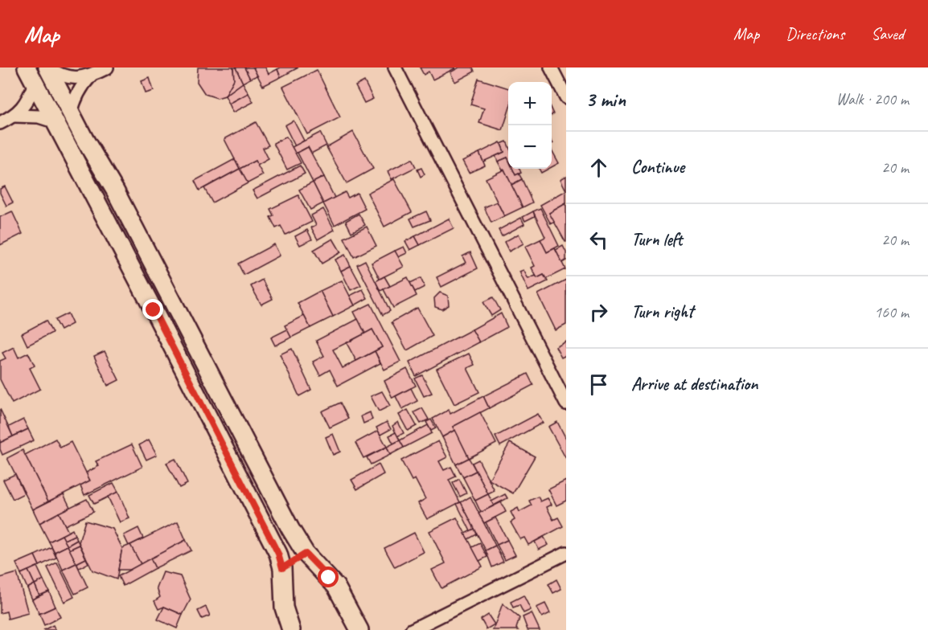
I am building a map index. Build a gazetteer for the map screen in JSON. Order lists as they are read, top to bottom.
{
  "page": {
    "header": "Map",
    "nav": ["Map", "Directions", "Saved"],
    "heading": ["3 min", "Walk · 200 m"],
    "map_buttons": ["+", "−"],
    "list": [
      ["Continue", "20 m"],
      ["Turn left", "20 m"],
      ["Turn right", "160 m"],
      "Arrive at destination"
    ]
  }
}
